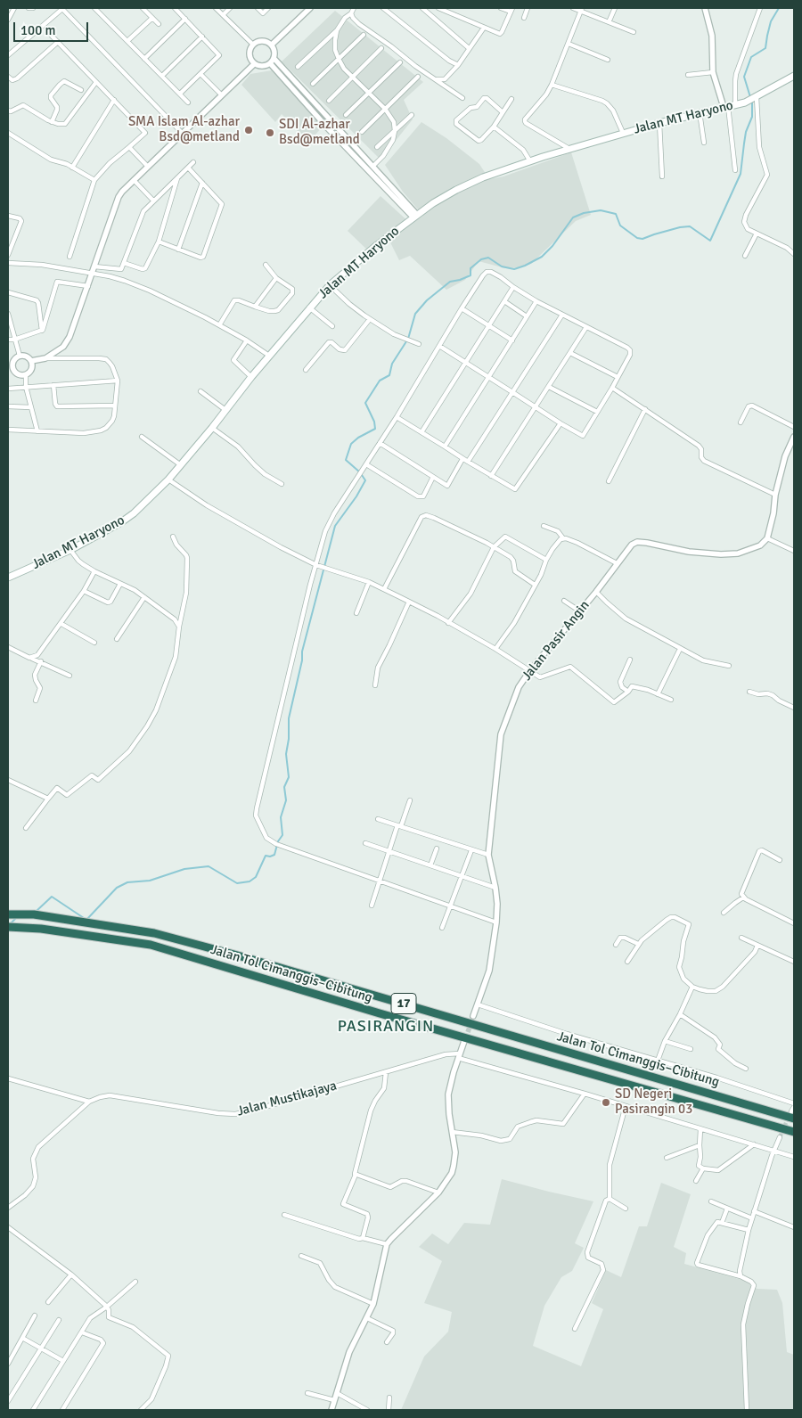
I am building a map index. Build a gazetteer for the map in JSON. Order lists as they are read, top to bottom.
{
  "streets": {
    "highway": ["Jalan Tol Cimanggis–Cibitung", "17"],
    "main road": ["Jalan MT Haryono"],
    "street": ["Jalan Pasir Angin", "Jalan Mustikajaya"]
  },
  "districts": ["PASIRANGIN"],
  "places": ["SMA Islam Al-azhar Bsd@metland", "SDI Al-azhar Bsd@metland", "SD Negeri Pasirangin 03"],
  "scale_bar": "100 m"
}
